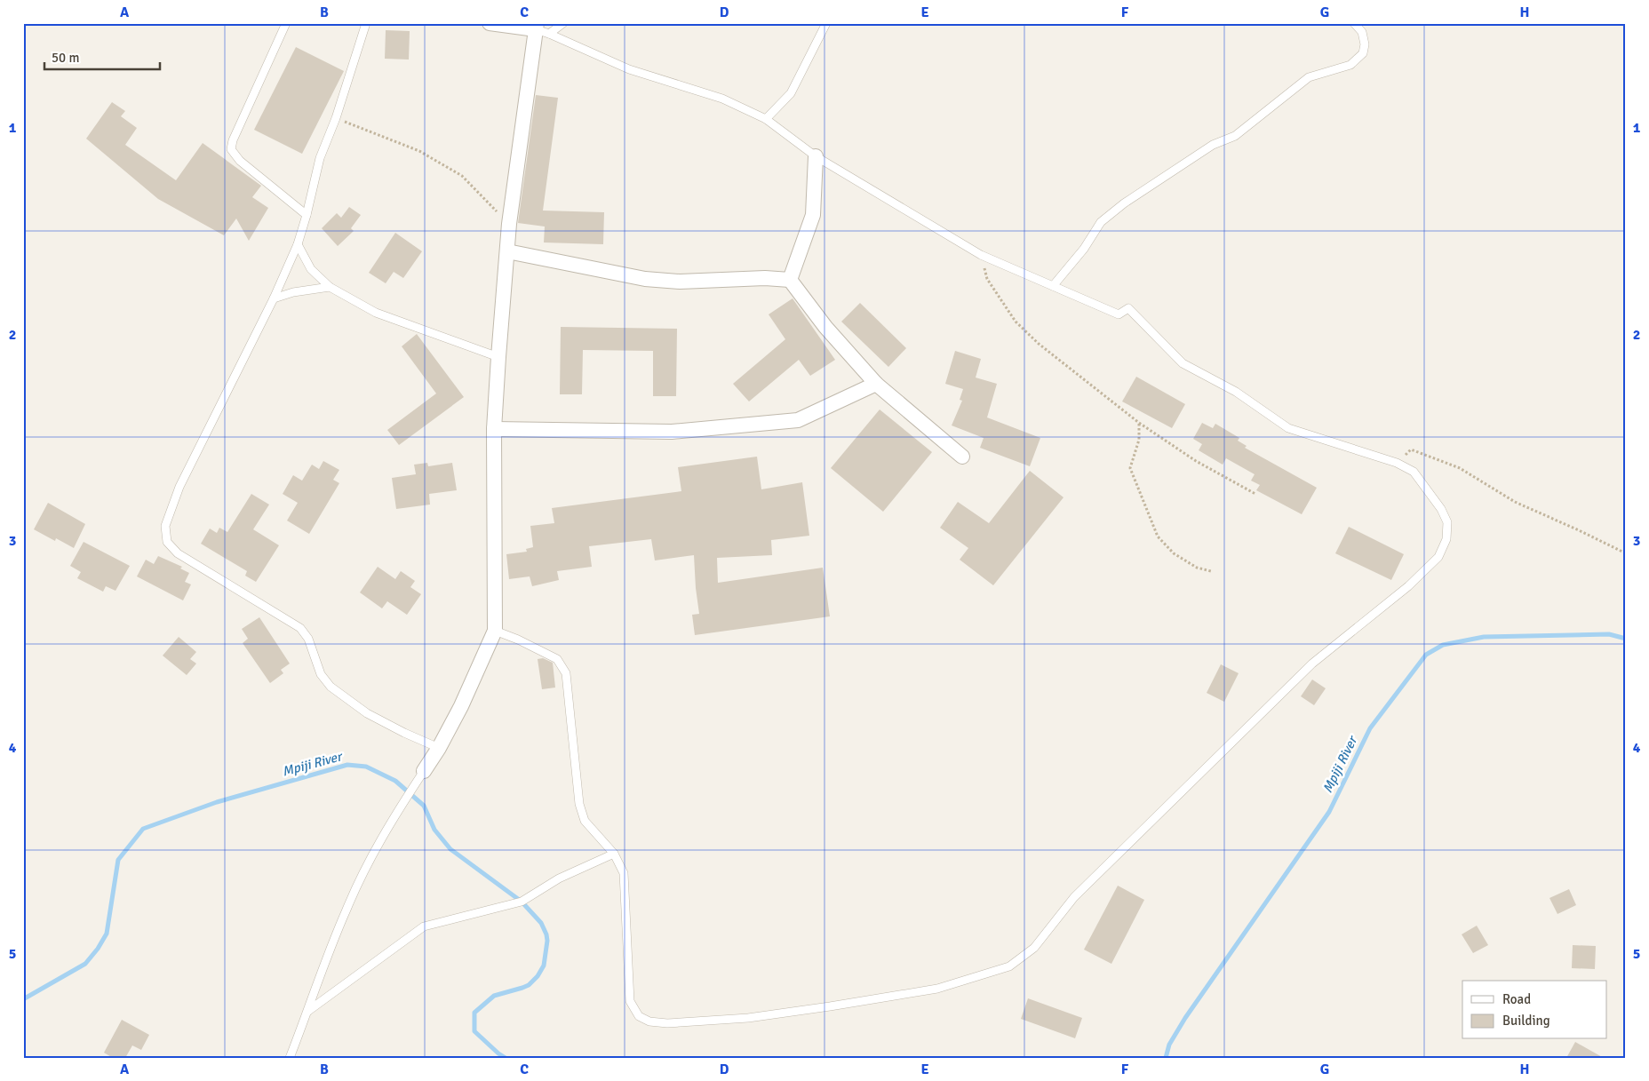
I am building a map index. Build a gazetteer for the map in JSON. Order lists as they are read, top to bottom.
{
  "water": ["Mpiji River"],
  "legend": ["Road", "Building"],
  "scale_bar": "50 m",
  "grid": {
    "columns": [
      "A",
      "B",
      "C",
      "D",
      "E",
      "F",
      "G",
      "H"
    ],
    "rows": [
      "1",
      "2",
      "3",
      "4",
      "5"
    ]
  }
}
